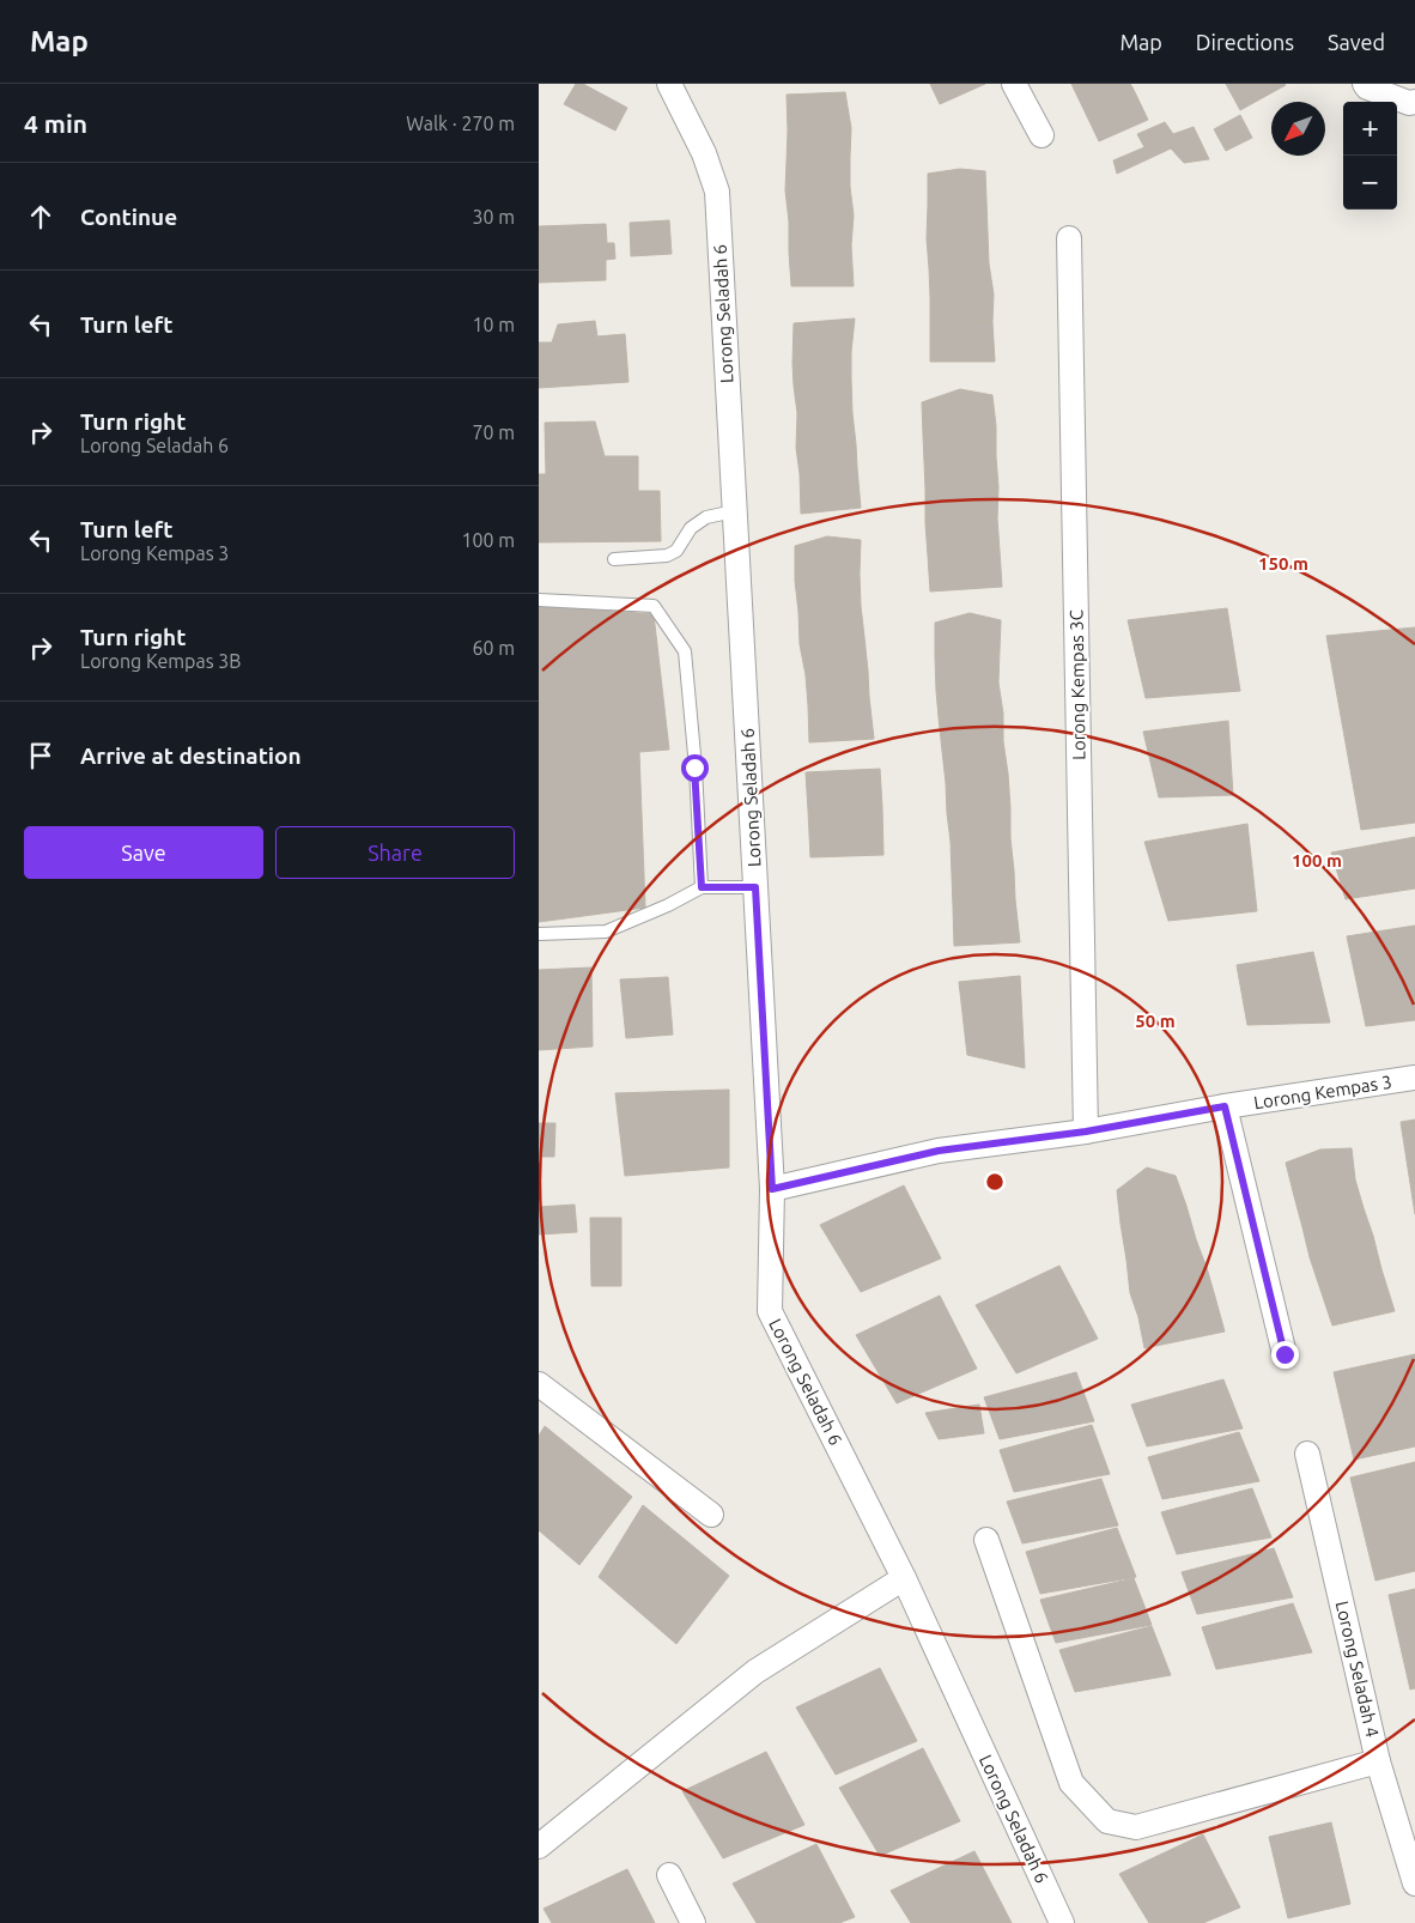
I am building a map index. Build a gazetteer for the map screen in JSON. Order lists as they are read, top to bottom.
{
  "streets": {
    "street": [
      "Lorong Seladah 6",
      "Lorong Kempas 3C",
      "Lorong Kempas 3",
      "Lorong Seladah 4"
    ]
  },
  "crossings": [
    ["Lorong Seladah 6", "Lorong Kempas 3"],
    ["Lorong Kempas 3C", "Lorong Kempas 3"]
  ],
  "north": "bottom left",
  "page": {
    "header": "Map",
    "nav": ["Map", "Directions", "Saved"],
    "heading": ["4 min", "Walk · 270 m"],
    "map_buttons": ["+", "−"],
    "list": [
      ["Continue", "30 m"],
      ["Turn left", "10 m"],
      ["Turn right", "Lorong Seladah 6", "70 m"],
      ["Turn left", "Lorong Kempas 3", "100 m"],
      ["Turn right", "Lorong Kempas 3B", "60 m"],
      "Arrive at destination"
    ],
    "buttons": ["Save", "Share"]
  },
  "rings": ["150 m", "100 m", "50 m"]
}
